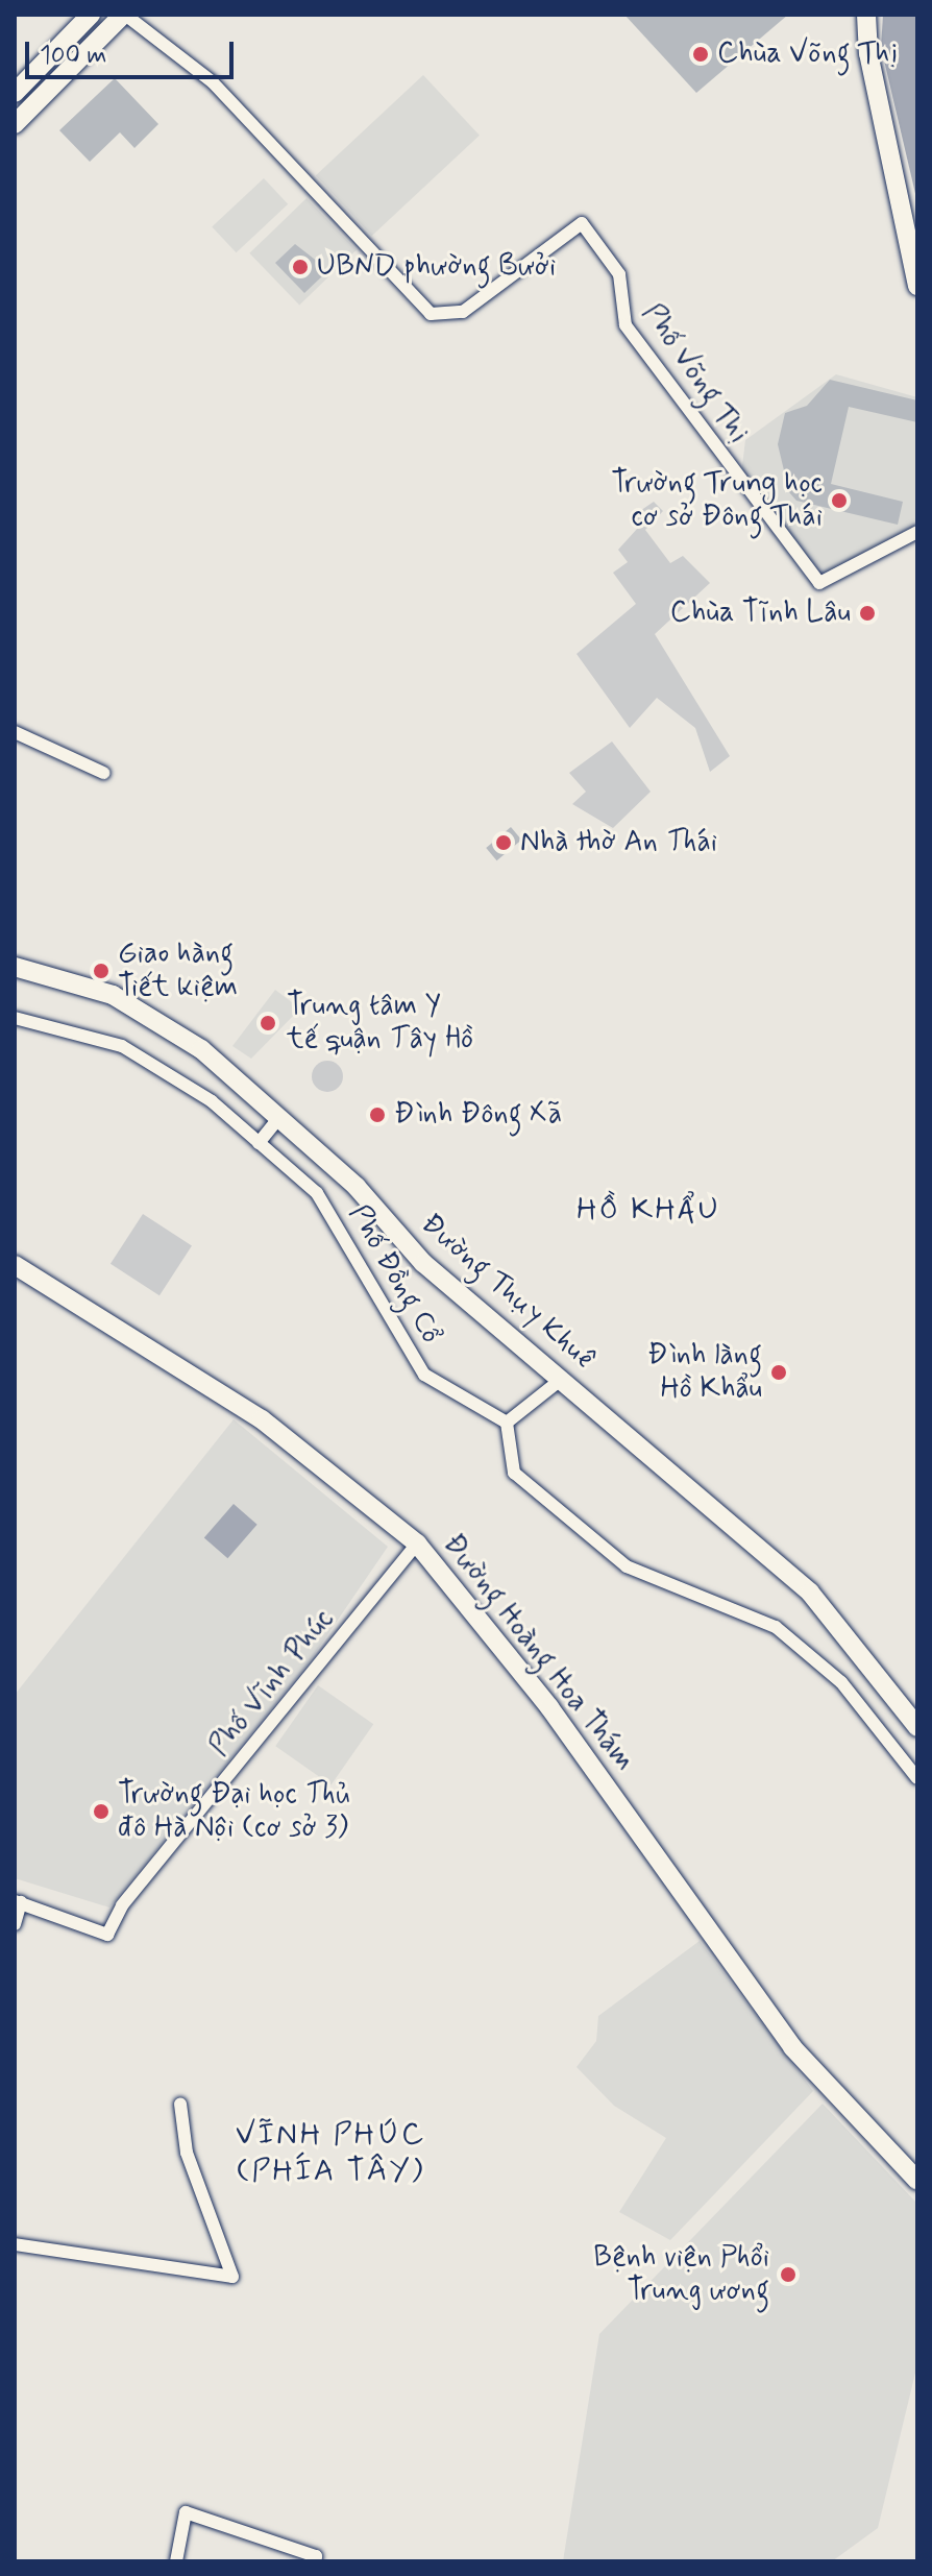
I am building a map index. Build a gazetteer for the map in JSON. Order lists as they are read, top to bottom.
{
  "streets": {
    "main road": ["Đường Thụy Khuê", "Đường Hoàng Hoa Thám"],
    "street": ["Phố Võng Thị", "Phố Đồng Cổ", "Phố Vĩnh Phúc"]
  },
  "crossings": [
    ["Đường Hoàng Hoa Thám", "Phố Vĩnh Phúc"]
  ],
  "districts": ["HỒ KHẨU", "VĨNH PHÚC (PHÍA TÂY)"],
  "places": [
    "Chùa Võng Thị",
    "UBND phường Bưởi",
    "Trường Trung học cơ sở Đông Thái",
    "Chùa Tĩnh Lâu",
    "Nhà thờ An Thái",
    "Giao hàng Tiết kiệm",
    "Trung tâm Y tế quận Tây Hồ",
    "Đình Đông Xã",
    "Đình làng Hồ Khẩu",
    "Trường Đại học Thủ đô Hà Nội (cơ sở 3)",
    "Bệnh viện Phổi Trung ương"
  ],
  "scale_bar": "100 m"
}
